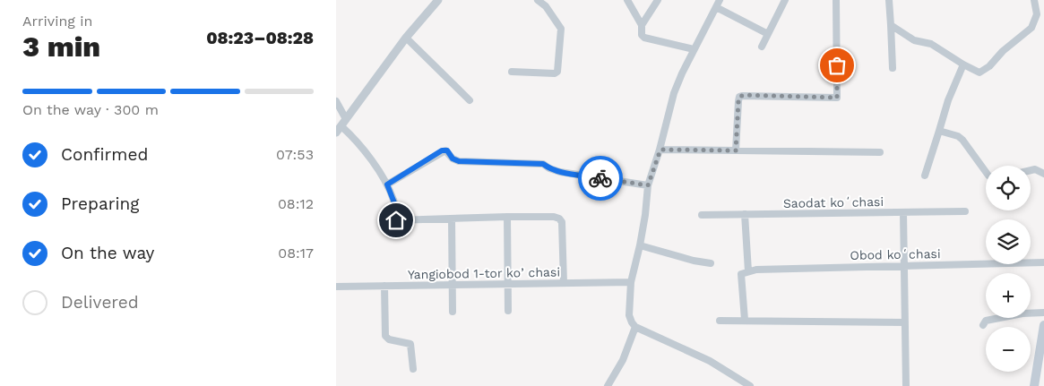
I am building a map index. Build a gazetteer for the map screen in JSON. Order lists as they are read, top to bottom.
{
  "streets": {
    "street": ["Saodat koʻchasi", "Obod koʻchasi", "Yangiobod 1-tor koʼchasi"]
  },
  "page": {
    "heading": ["3 min", "Arriving in", "08:23–08:28"],
    "bar": "On the way · 300 m",
    "list": [
      ["Confirmed", "07:53"],
      ["Preparing", "08:12"],
      ["On the way", "08:17"],
      "Delivered"
    ],
    "map_buttons": ["+", "−"]
  }
}
